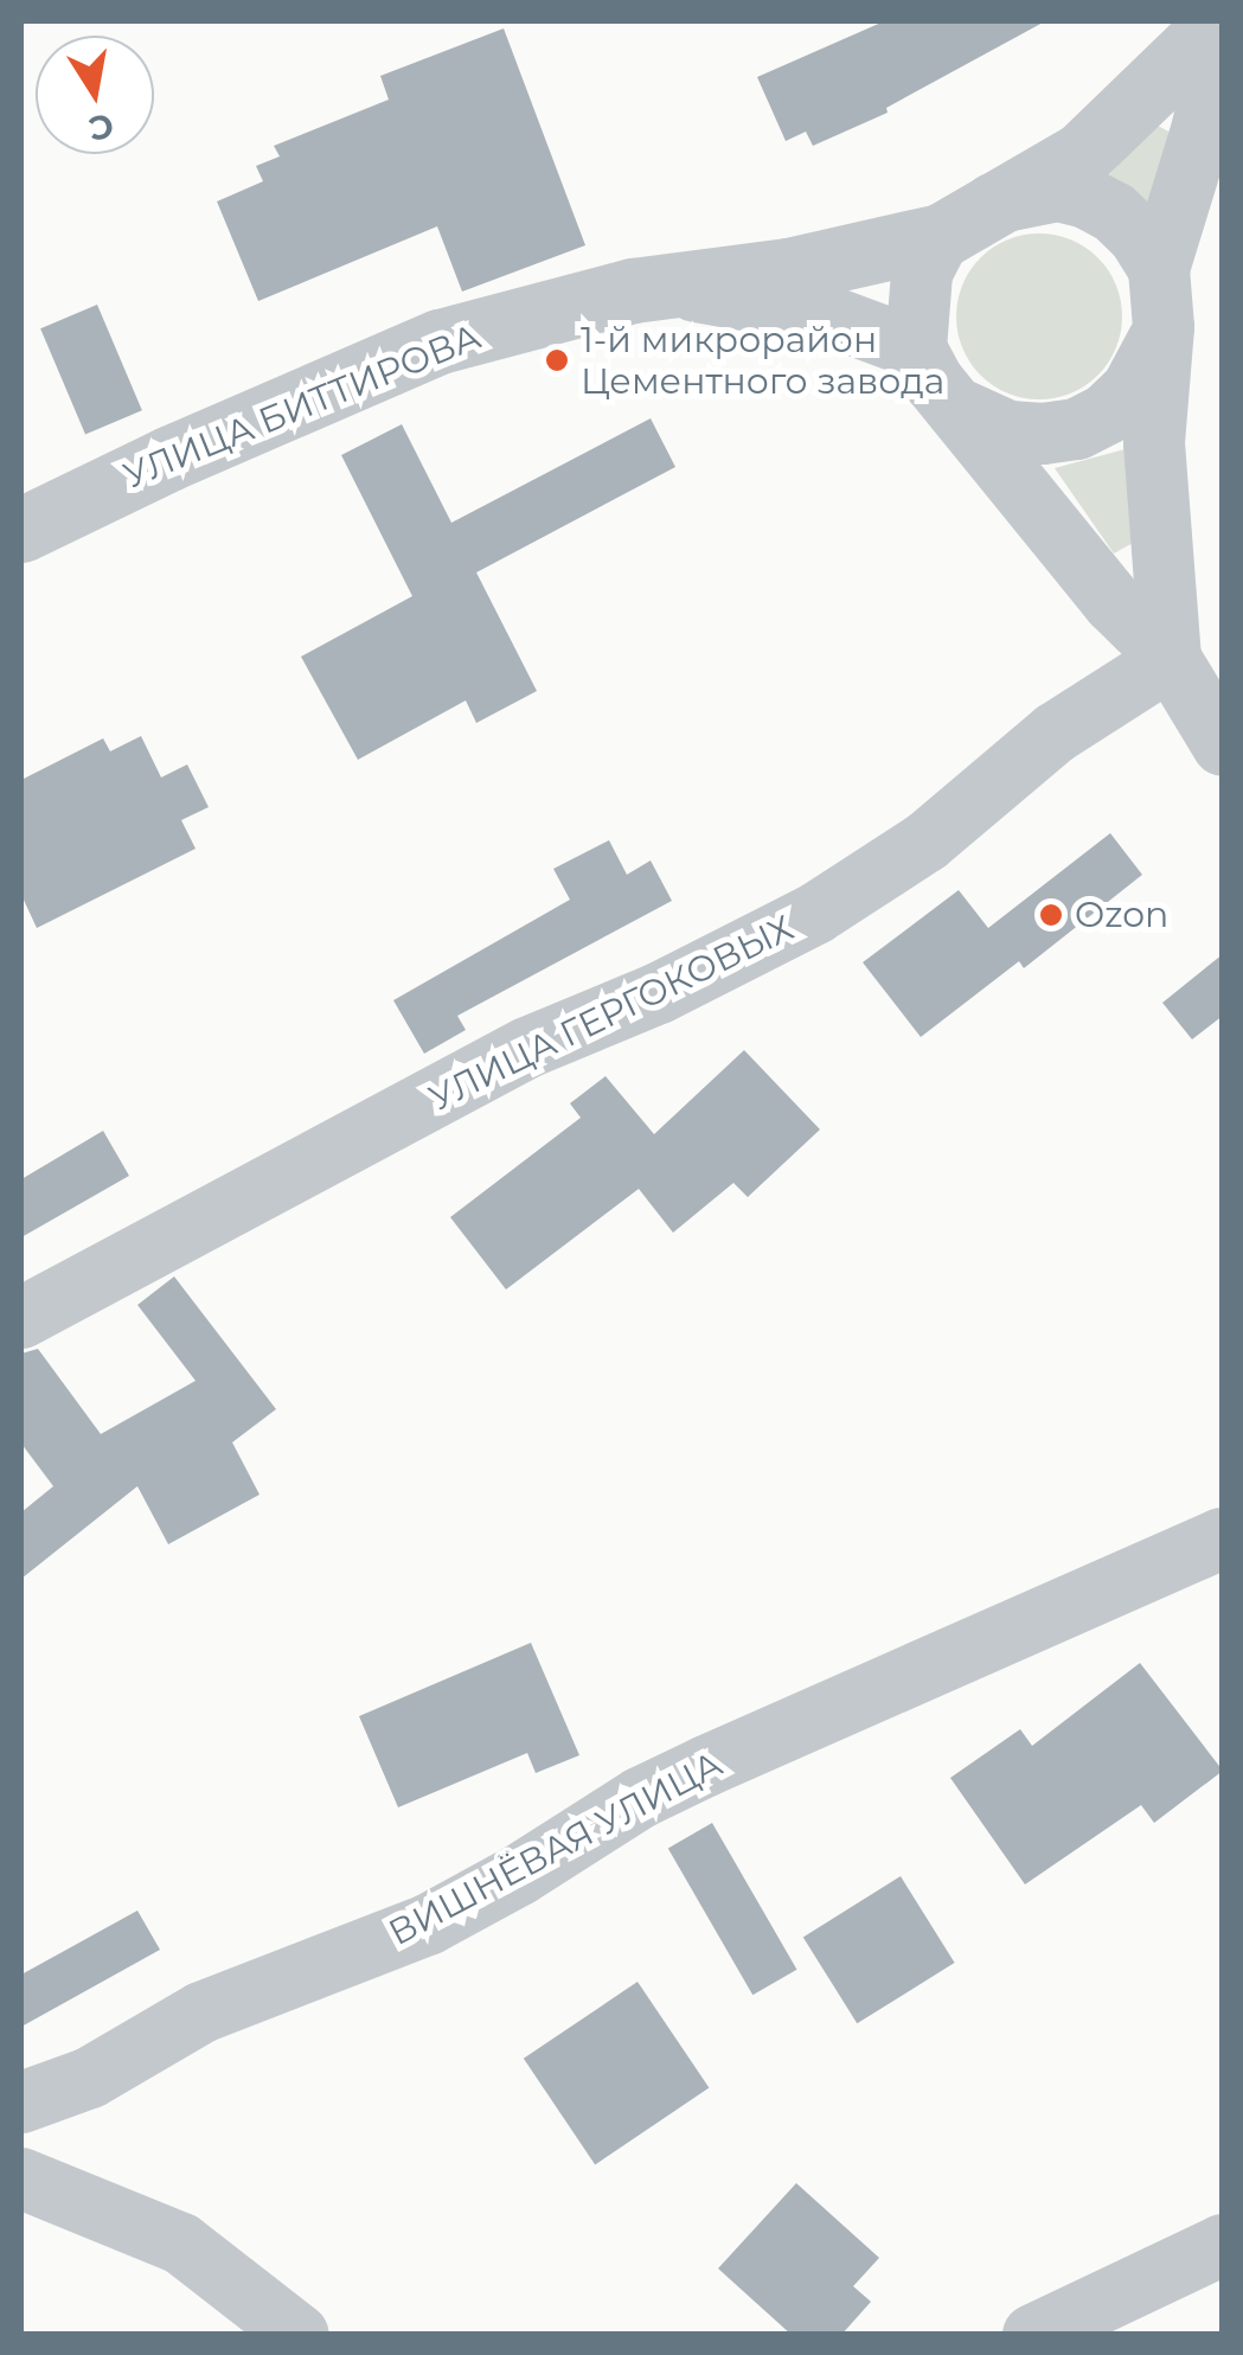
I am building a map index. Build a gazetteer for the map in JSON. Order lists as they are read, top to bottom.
{
  "streets": {
    "street": ["УЛИЦА БИТТИРОВА", "УЛИЦА ГЕРГОКОВЫХ", "ВИШНЁВАЯ УЛИЦА"]
  },
  "places": ["1-й микрорайон Цементного завода", "Ozon"],
  "north": "bottom"
}
